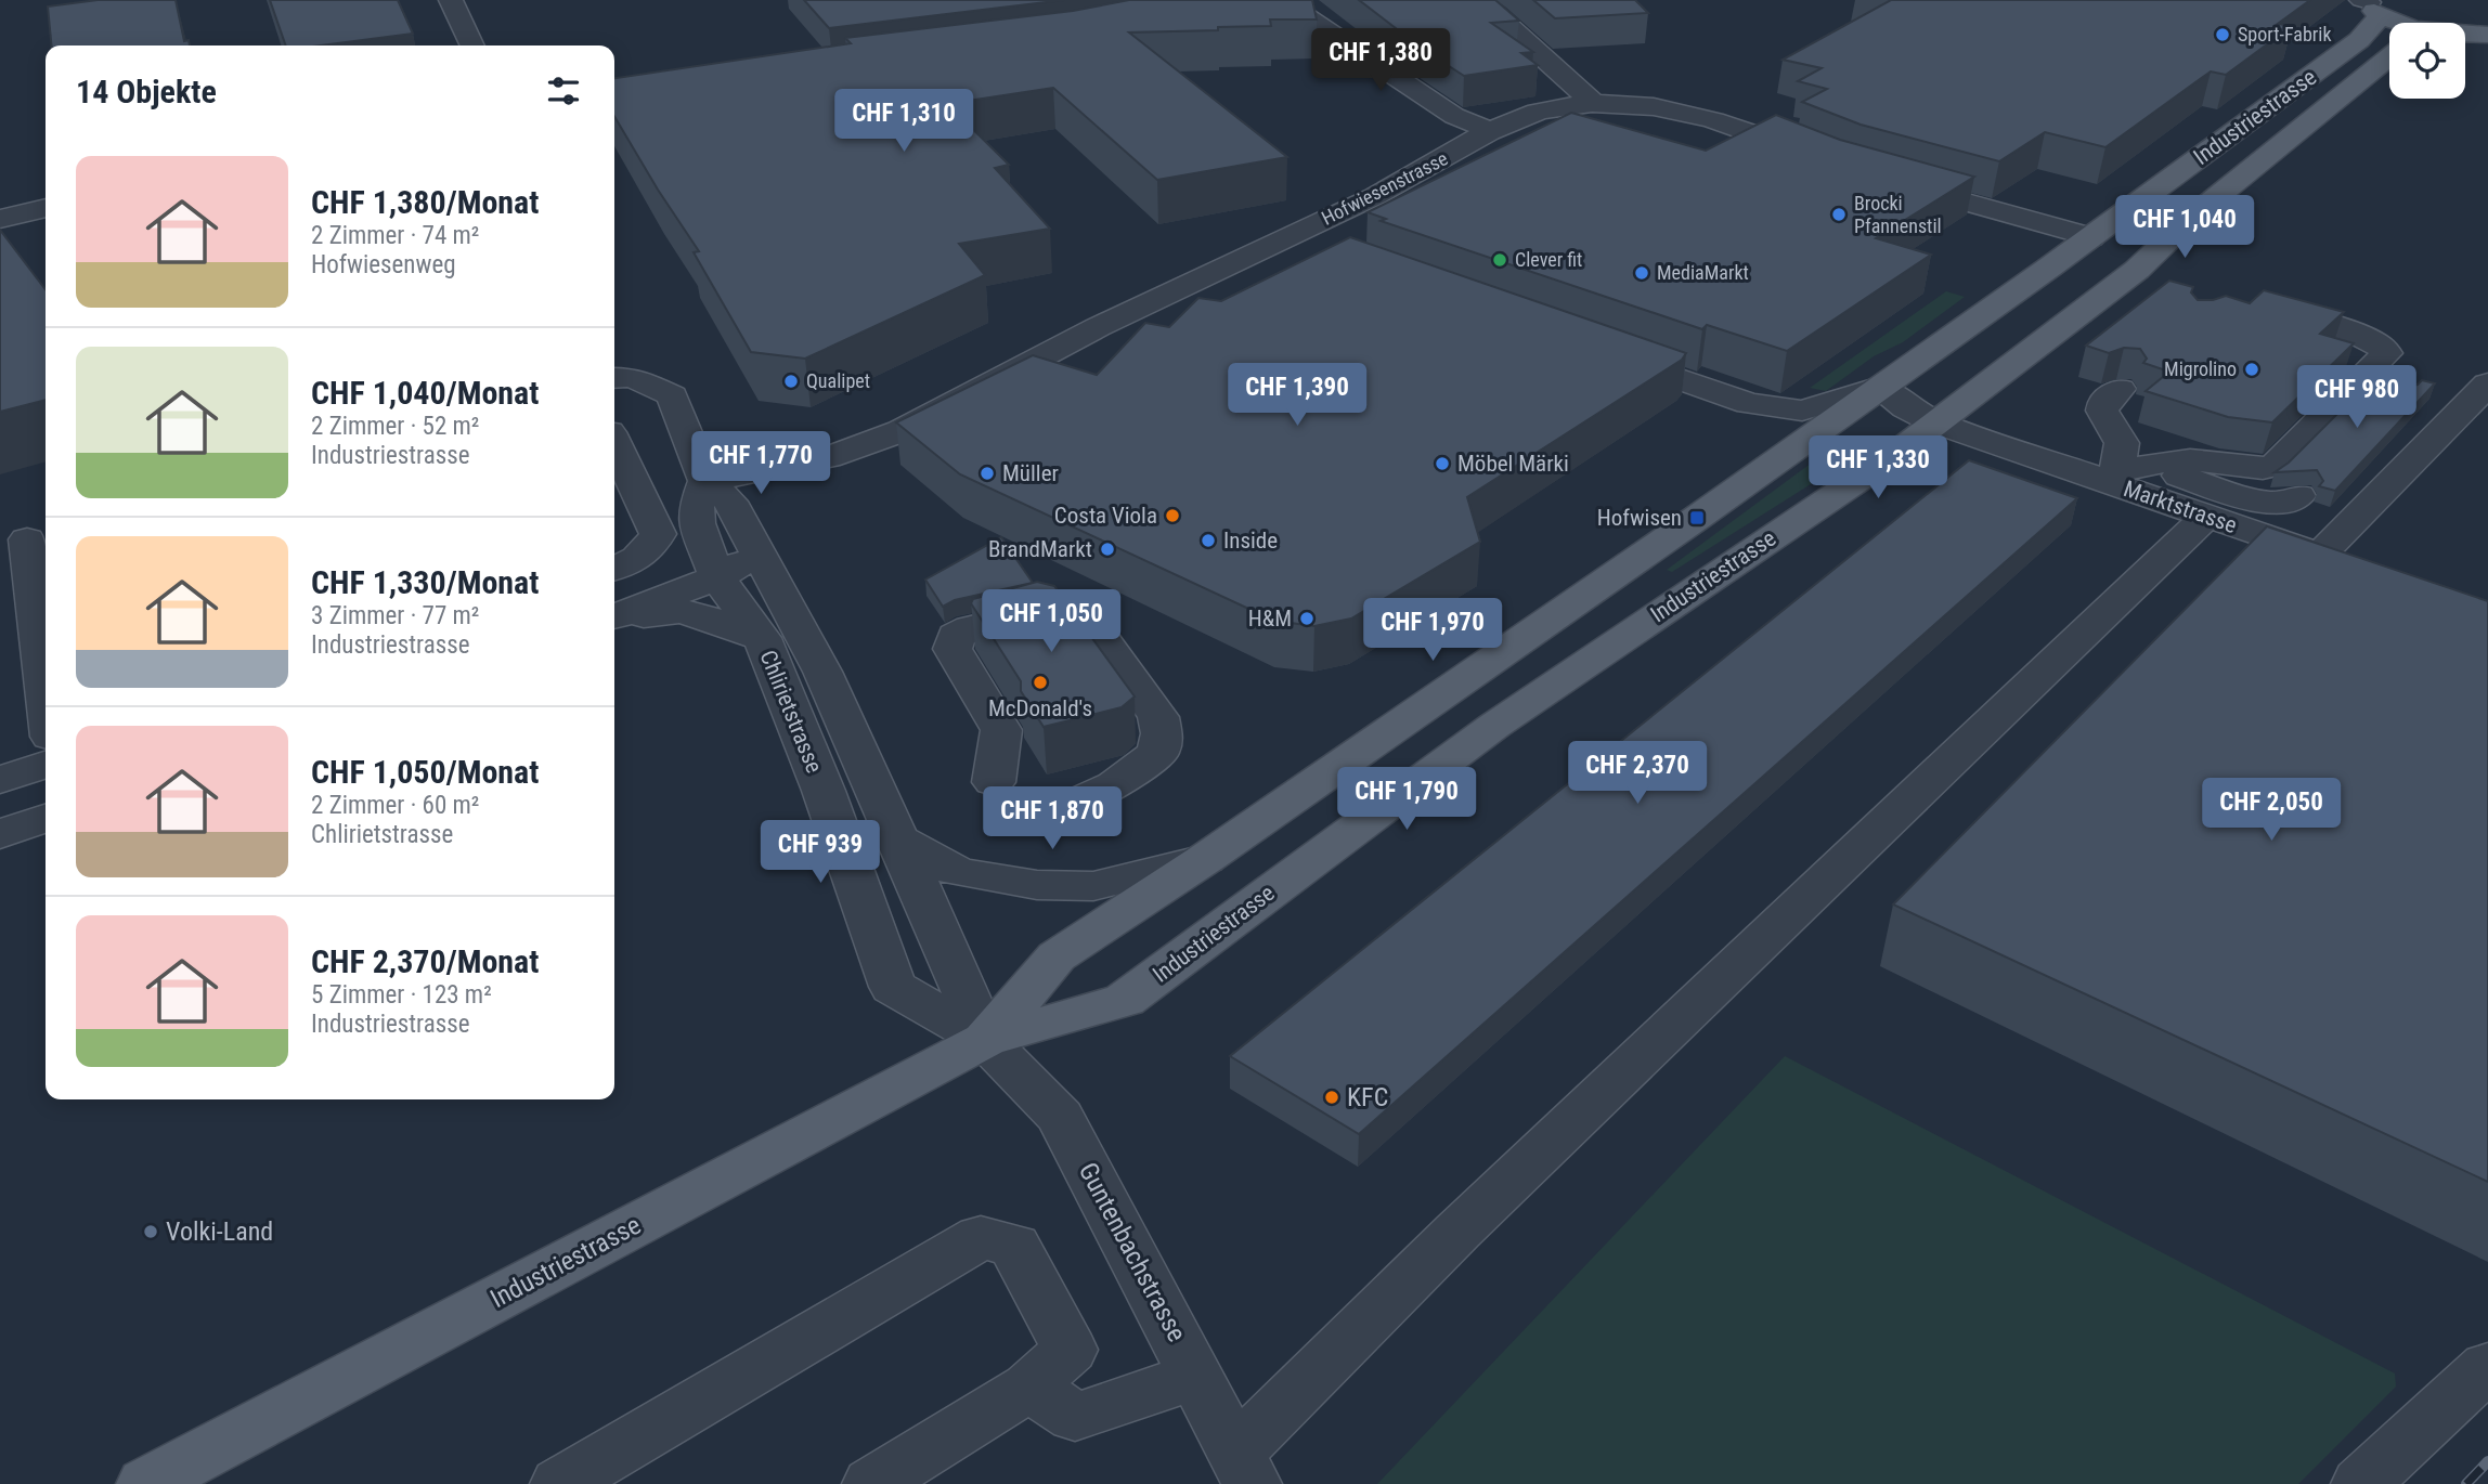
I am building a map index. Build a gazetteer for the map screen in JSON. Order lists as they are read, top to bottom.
{
  "streets": {
    "main road": ["Industriestrasse"],
    "street": [
      "Hofwiesenstrasse",
      "Marktstrasse",
      "Chlirietstrasse",
      "Guntenbachstrasse"
    ]
  },
  "crossings": [
    ["Industriestrasse", "Marktstrasse"],
    ["Industriestrasse", "Chlirietstrasse"],
    ["Industriestrasse", "Guntenbachstrasse"],
    ["Hofwiesenstrasse", "Chlirietstrasse"],
    ["Chlirietstrasse", "Guntenbachstrasse"]
  ],
  "places": {
    "other": [
      "Sport-Fabrik",
      "Brocki Pfannenstil",
      "Clever fit",
      "MediaMarkt",
      "Migrolino",
      "Qualipet",
      "Möbel Märki",
      "Müller",
      "Costa Viola",
      "Inside",
      "BrandMarkt",
      "H&M",
      "McDonald's",
      "KFC",
      "Volki-Land"
    ],
    "transit": ["Hofwisen"]
  },
  "page": {
    "price": [
      "CHF 1,380",
      "CHF 1,310",
      "CHF 1,040",
      "CHF 1,390",
      "CHF 980",
      "CHF 1,770",
      "CHF 1,330",
      "CHF 1,050",
      "CHF 1,970",
      "CHF 2,370",
      "CHF 1,790",
      "CHF 2,050",
      "CHF 1,870",
      "CHF 939"
    ],
    "heading": "14 Objekte",
    "list": [
      {
        "name": "CHF 1,380/Monat",
        "note": "2 Zimmer · 74 m² · Hofwiesenweg"
      },
      {
        "name": "CHF 1,040/Monat",
        "note": "2 Zimmer · 52 m² · Industriestrasse"
      },
      {
        "name": "CHF 1,330/Monat",
        "note": "3 Zimmer · 77 m² · Industriestrasse"
      },
      {
        "name": "CHF 1,050/Monat",
        "note": "2 Zimmer · 60 m² · Chlirietstrasse"
      },
      {
        "name": "CHF 2,370/Monat",
        "note": "5 Zimmer · 123 m² · Industriestrasse"
      }
    ]
  }
}
